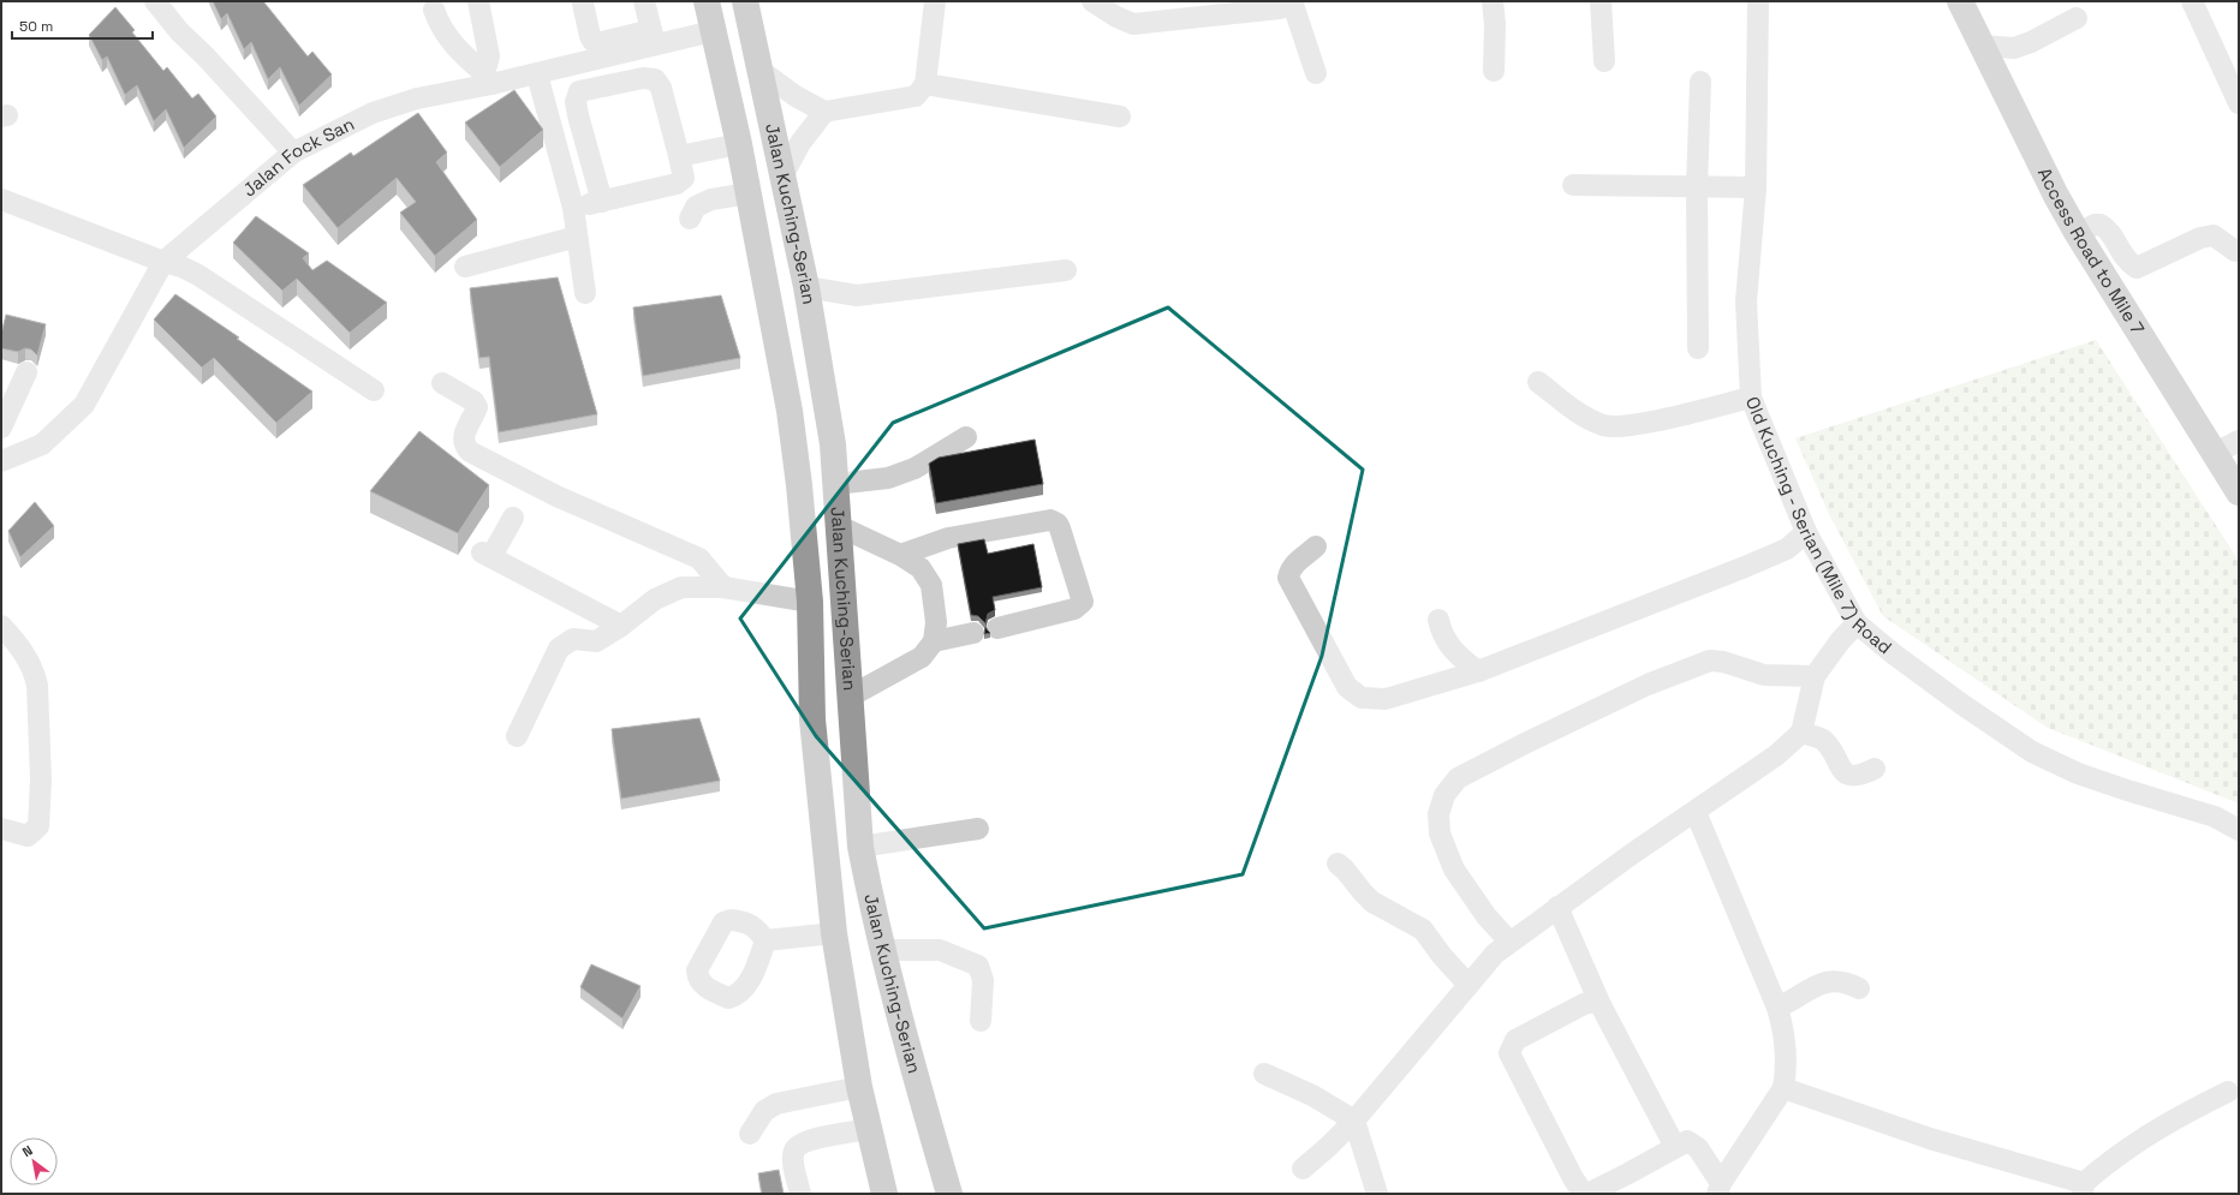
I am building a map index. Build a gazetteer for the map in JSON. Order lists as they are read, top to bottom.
{
  "streets": {
    "highway": ["Jalan Kuching-Serian"],
    "main road": ["Access Road to Mile 7"],
    "street": ["Jalan Fock San", "Old Kuching - Serian (Mile 7) Road"]
  },
  "crossings": [
    ["Jalan Fock San", "Jalan Kuching-Serian"]
  ],
  "scale_bar": "50 m",
  "north": "top left"
}
